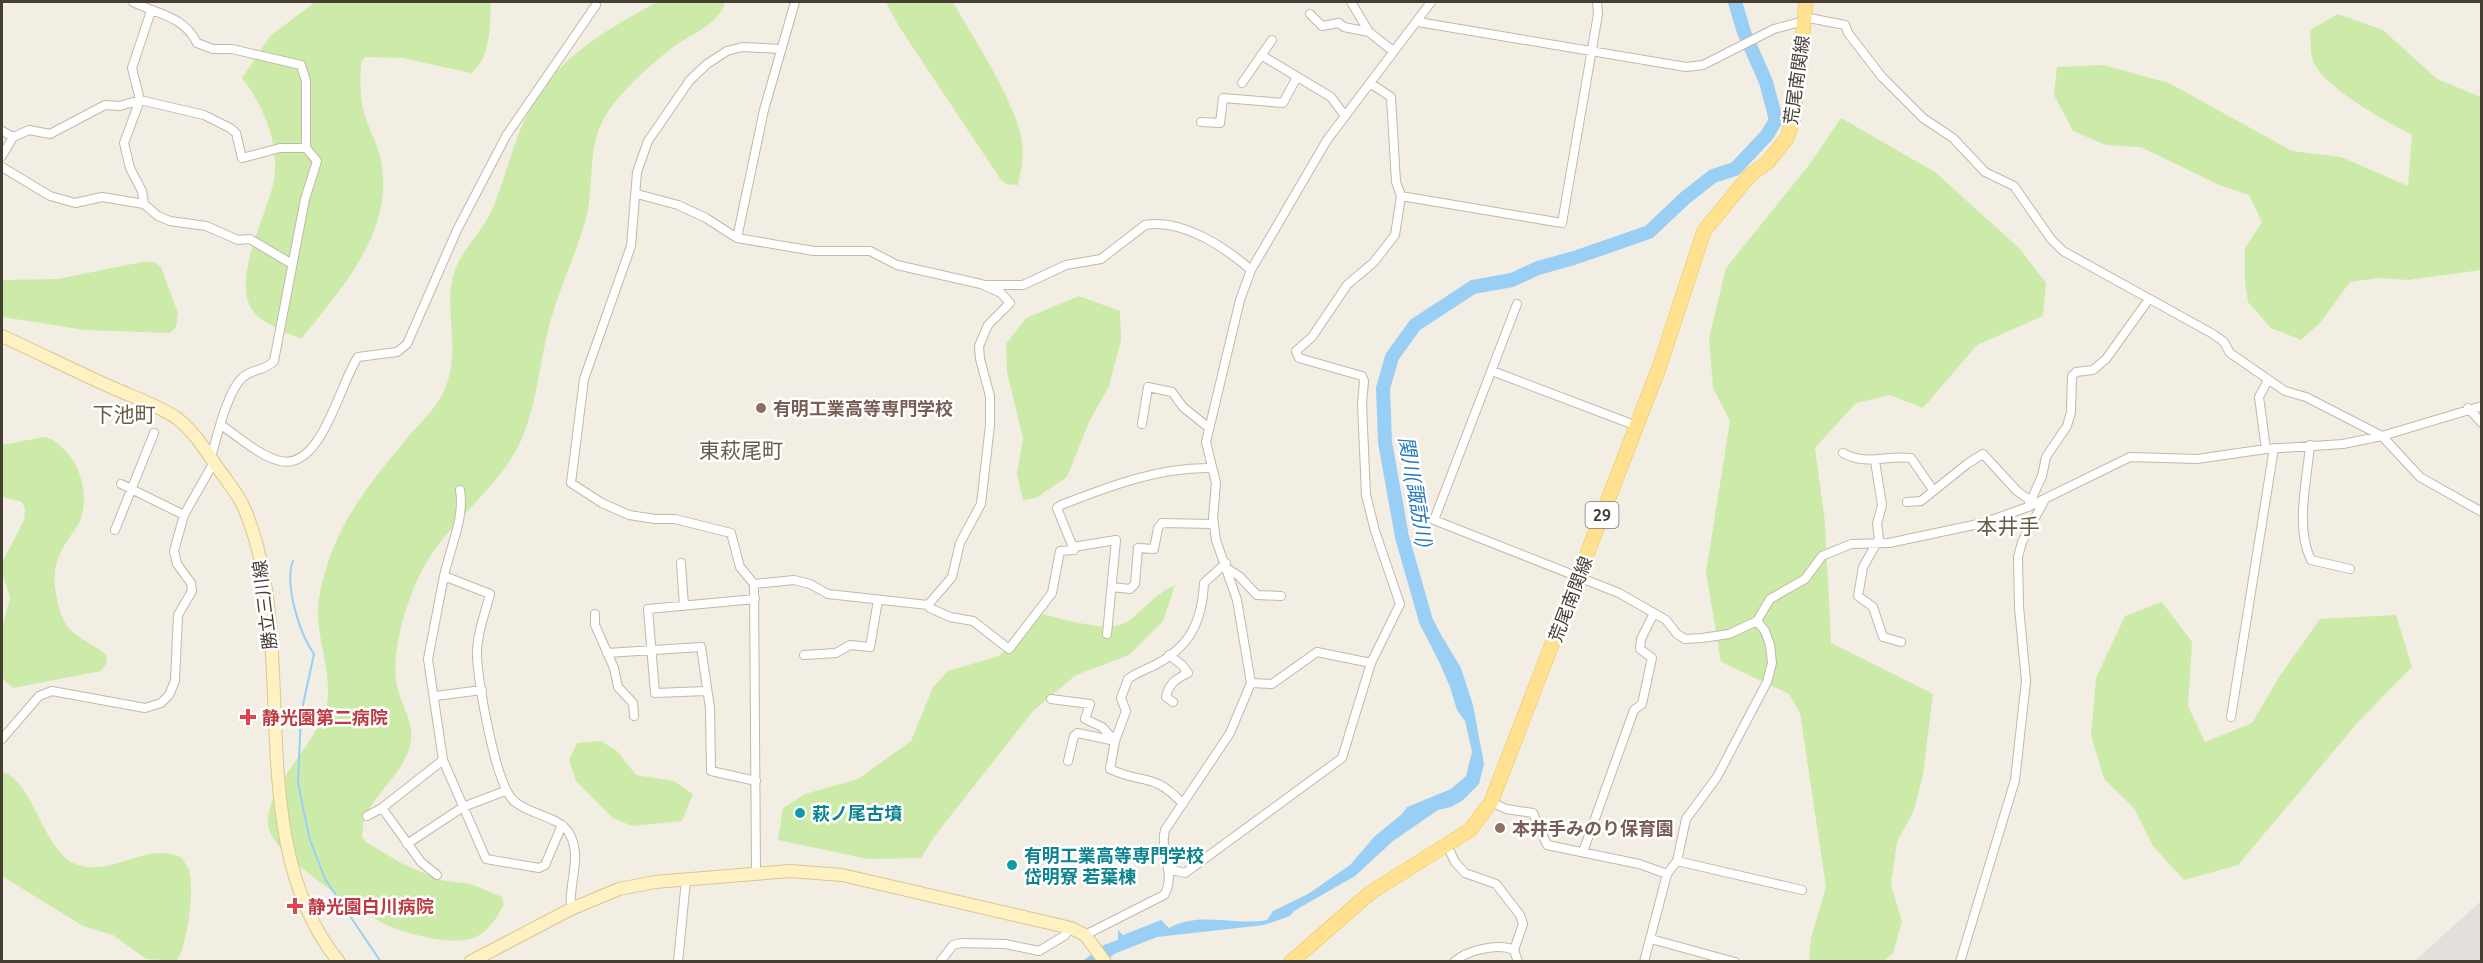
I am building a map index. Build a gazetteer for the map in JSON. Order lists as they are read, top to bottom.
{
  "streets": {
    "main road": ["荒尾南関線", "29", "勝立三川線"]
  },
  "districts": ["下池町", "東萩尾町", "本井手"],
  "water": ["関川(諏訪川)"],
  "places": {
    "other": [
      "有明工業高等専門学校",
      "萩ノ尾古墳",
      "本井手みのり保育園",
      "有明工業高等専門学校 岱明寮 若葉棟"
    ],
    "health": ["静光園第二病院", "静光園白川病院"]
  }
}
